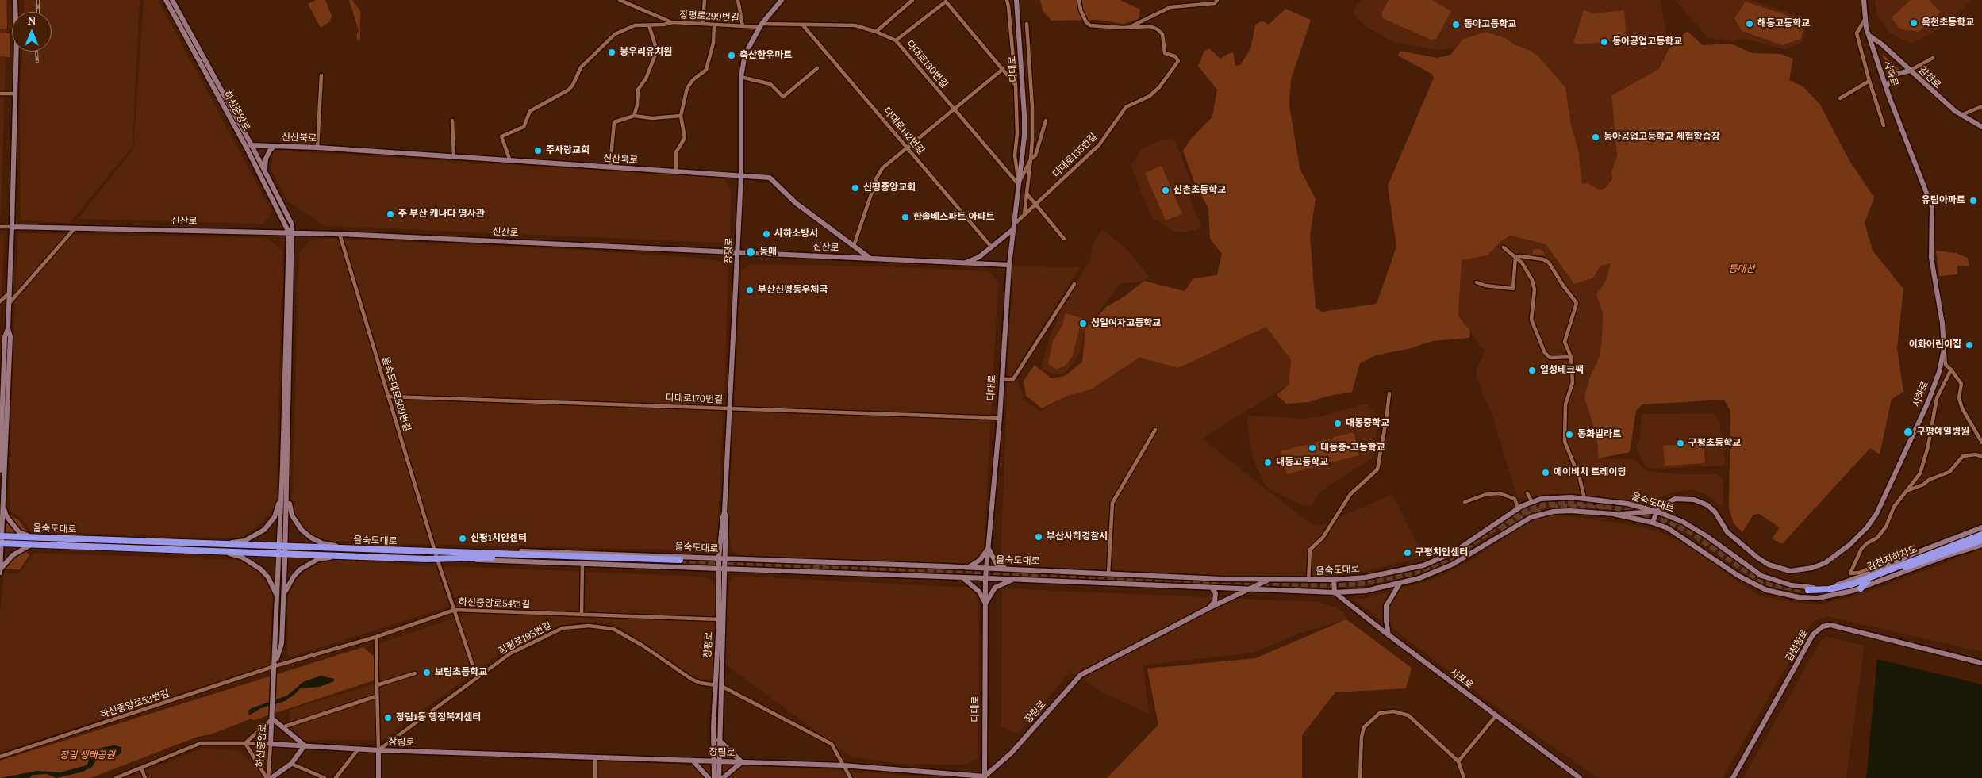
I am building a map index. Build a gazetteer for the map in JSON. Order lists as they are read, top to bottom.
{
  "streets": {
    "highway": ["을숙도대로", "감천지하차도"],
    "street": [
      "장평로299번길",
      "다대로130번길",
      "다대로",
      "사하로",
      "감천로",
      "하신중앙로",
      "다대로142번길",
      "신산북로",
      "다대로135번길",
      "신산로",
      "장평로",
      "을숙도대로569번길",
      "다대로170번길",
      "하신중앙로54번길",
      "장평로195번길",
      "감천항로",
      "서포로",
      "하신중앙로53번길",
      "장림로"
    ]
  },
  "crossings": [
    ["장평로299번길", "다대로130번길"],
    ["장평로299번길", "신산북로"],
    ["장평로299번길", "장평로"],
    ["다대로130번길", "다대로"],
    ["다대로130번길", "다대로142번길"],
    ["다대로130번길", "장평로"],
    ["다대로", "다대로135번길"],
    ["다대로", "신산로"],
    ["다대로", "다대로170번길"],
    ["다대로", "을숙도대로"],
    ["다대로", "장림로"],
    ["사하로", "감천로"],
    ["사하로", "을숙도대로"],
    ["하신중앙로", "신산북로"],
    ["하신중앙로", "신산로"],
    ["하신중앙로", "하신중앙로54번길"],
    ["하신중앙로", "하신중앙로53번길"],
    ["하신중앙로", "장림로"],
    ["신산북로", "신산로"],
    ["신산북로", "장평로"],
    ["신산로", "장평로"],
    ["신산로", "을숙도대로569번길"],
    ["장평로", "다대로170번길"],
    ["장평로", "을숙도대로"],
    ["장평로", "하신중앙로54번길"],
    ["장평로", "장평로195번길"],
    ["장평로", "장림로"],
    ["을숙도대로569번길", "다대로170번길"],
    ["을숙도대로569번길", "을숙도대로"],
    ["을숙도대로569번길", "하신중앙로54번길"],
    ["을숙도대로569번길", "장평로195번길"],
    ["을숙도대로", "감천지하차도"],
    ["을숙도대로", "서포로"],
    ["을숙도대로", "장림로"],
    ["하신중앙로54번길", "하신중앙로53번길"],
    ["장평로195번길", "장림로"]
  ],
  "parks": ["동매산", "장림 생태공원"],
  "places": [
    "옥천초등학교",
    "해동고등학교",
    "동아고등학교",
    "동아공업고등학교",
    "봉우리유치원",
    "축산한우마트",
    "동아공업고등학교 체험학습장",
    "주사랑교회",
    "신평중앙교회",
    "신촌초등학교",
    "유림아파트",
    "주 부산 캐나다 영사관",
    "한솔베스파트 아파트",
    "사하소방서",
    "동매",
    "부산신평동우체국",
    "성일여자고등학교",
    "이화어린이집",
    "일성테크팩",
    "대동중학교",
    "구평예일병원",
    "동화빌라트",
    "구평초등학교",
    "대동중•고등학교",
    "대동고등학교",
    "에이비치 트레이딩",
    "부산사하경찰서",
    "신평1치안센터",
    "구평치안센터",
    "보림초등학교",
    "장림1동 행정복지센터"
  ],
  "north": "top"
}
